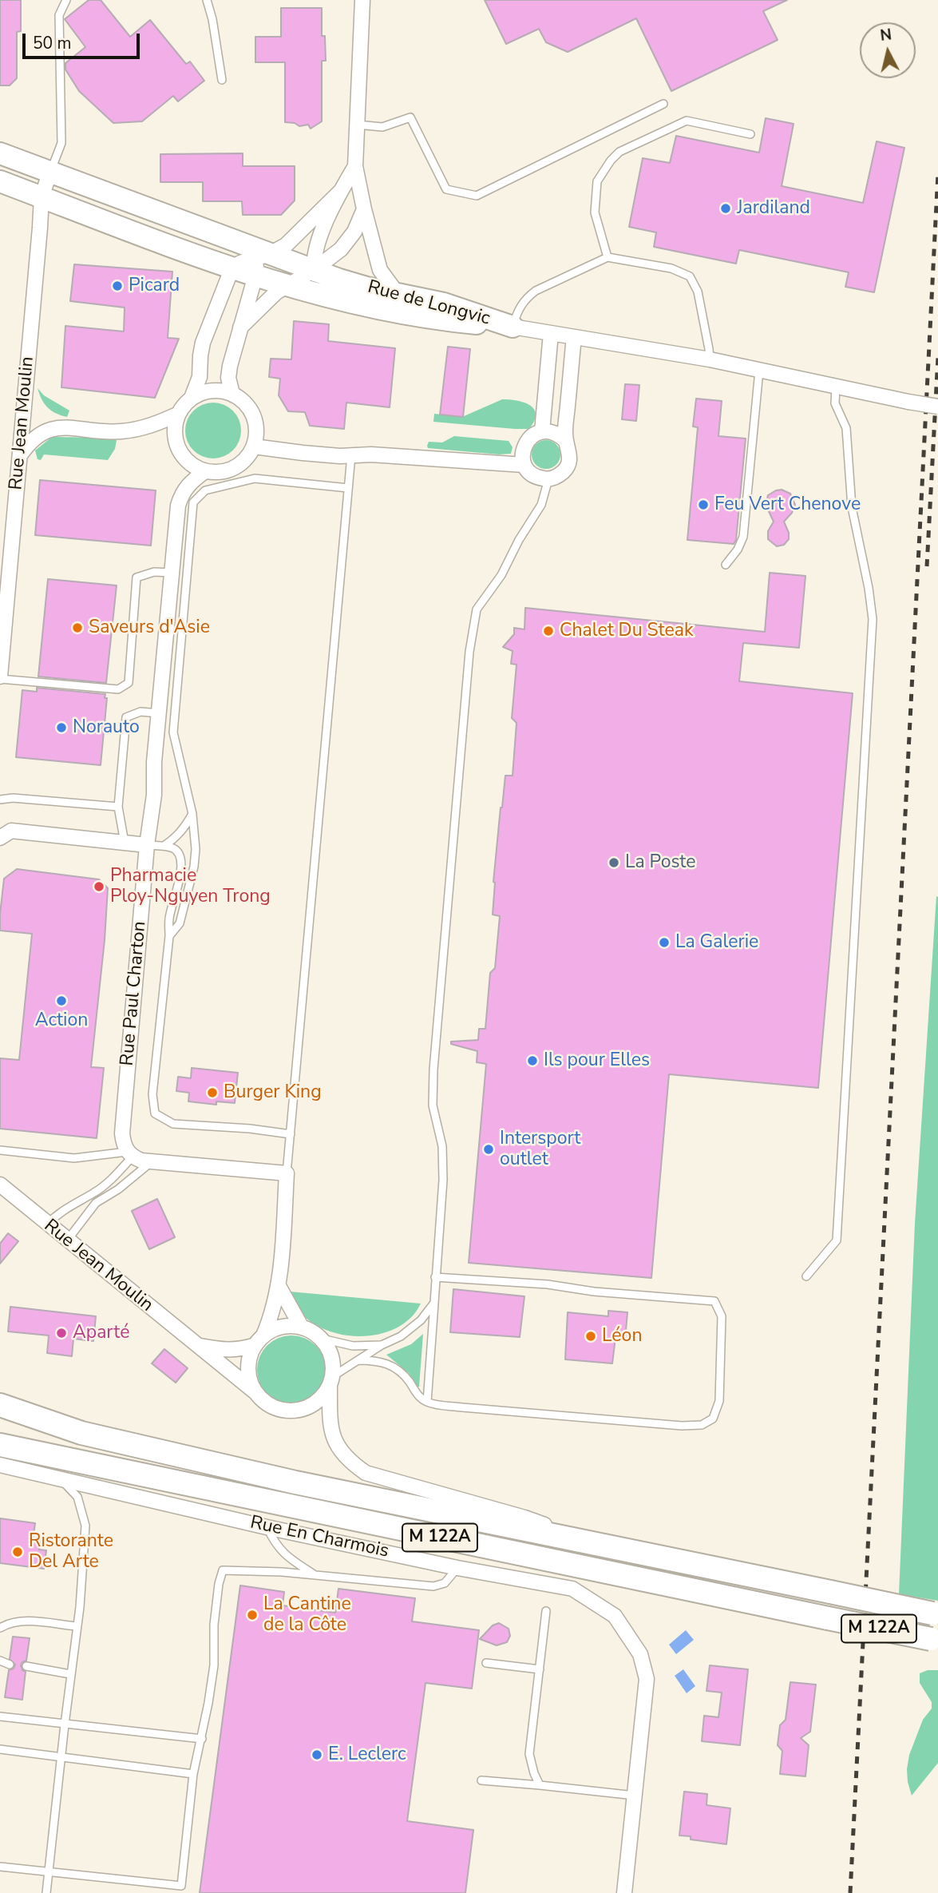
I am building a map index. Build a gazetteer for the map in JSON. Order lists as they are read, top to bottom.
{
  "streets": {
    "main road": ["M 122A"],
    "street": [
      "Rue de Longvic",
      "Rue Jean Moulin",
      "Rue Paul Charton",
      "Rue En Charmois"
    ]
  },
  "crossings": [
    ["Rue de Longvic", "Rue Jean Moulin"]
  ],
  "places": [
    "Jardiland",
    "Picard",
    "Feu Vert Chenove",
    "Saveurs d'Asie",
    "Chalet Du Steak",
    "Norauto",
    "La Poste",
    "Pharmacie Ploy-Nguyen Trong",
    "La Galerie",
    "Action",
    "Ils pour Elles",
    "Burger King",
    "Intersport outlet",
    "Aparté",
    "Léon",
    "Ristorante Del Arte",
    "La Cantine de la Côte",
    "E. Leclerc"
  ],
  "scale_bar": "50 m",
  "north": "top"
}
